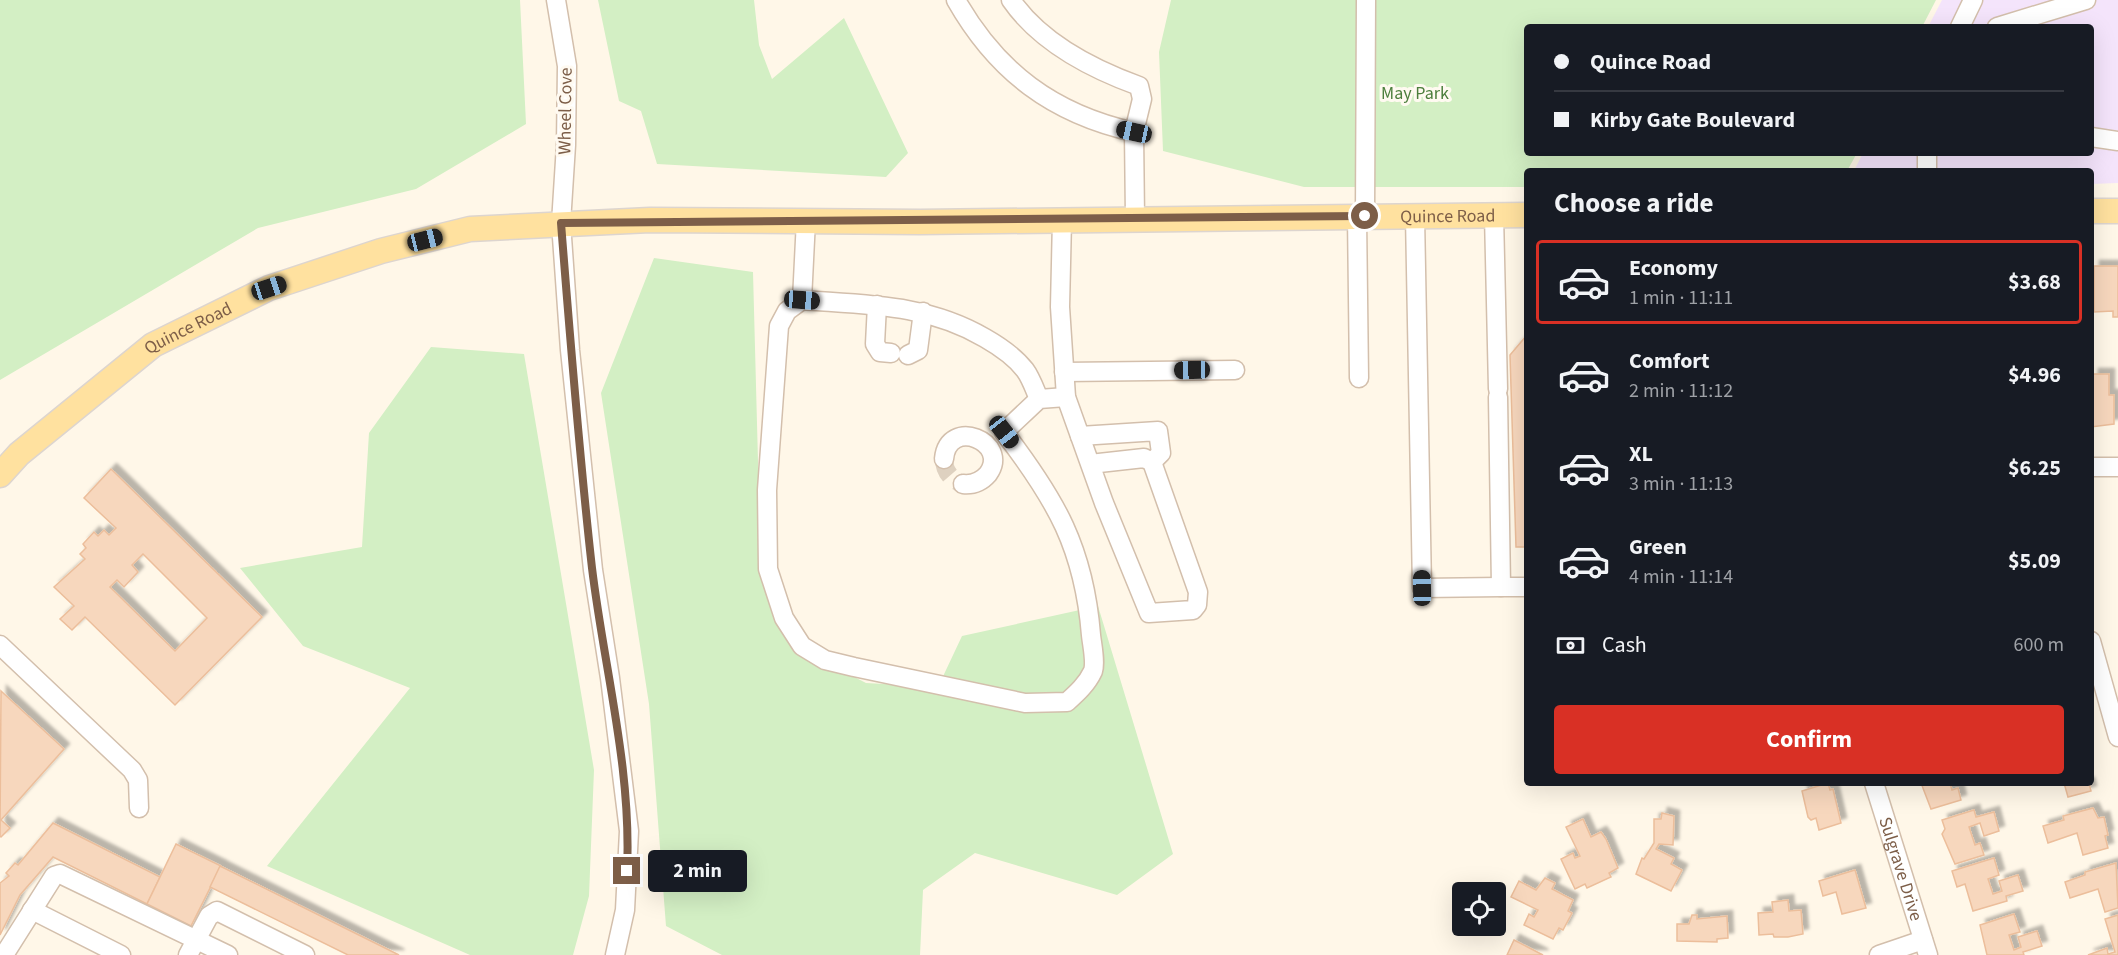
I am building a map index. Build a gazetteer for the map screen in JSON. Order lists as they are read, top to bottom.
{
  "streets": {
    "main road": ["Quince Road"],
    "street": ["Wheel Cove", "Sulgrave Drive"]
  },
  "crossings": [
    ["Wheel Cove", "Quince Road"]
  ],
  "parks": ["May Park"],
  "page": {
    "banner": ["Quince Road", "Kirby Gate Boulevard"],
    "heading": "Choose a ride",
    "list": [
      {
        "name": "Economy",
        "note": "1 min · 11:11",
        "value": "$3.68"
      },
      {
        "name": "Comfort",
        "note": "2 min · 11:12",
        "value": "$4.96"
      },
      {
        "name": "XL",
        "note": "3 min · 11:13",
        "value": "$6.25"
      },
      {
        "name": "Green",
        "note": "4 min · 11:14",
        "value": "$5.09"
      }
    ],
    "pay": ["Cash", "600 m"],
    "buttons": "Confirm",
    "bubble": "2 min"
  }
}
